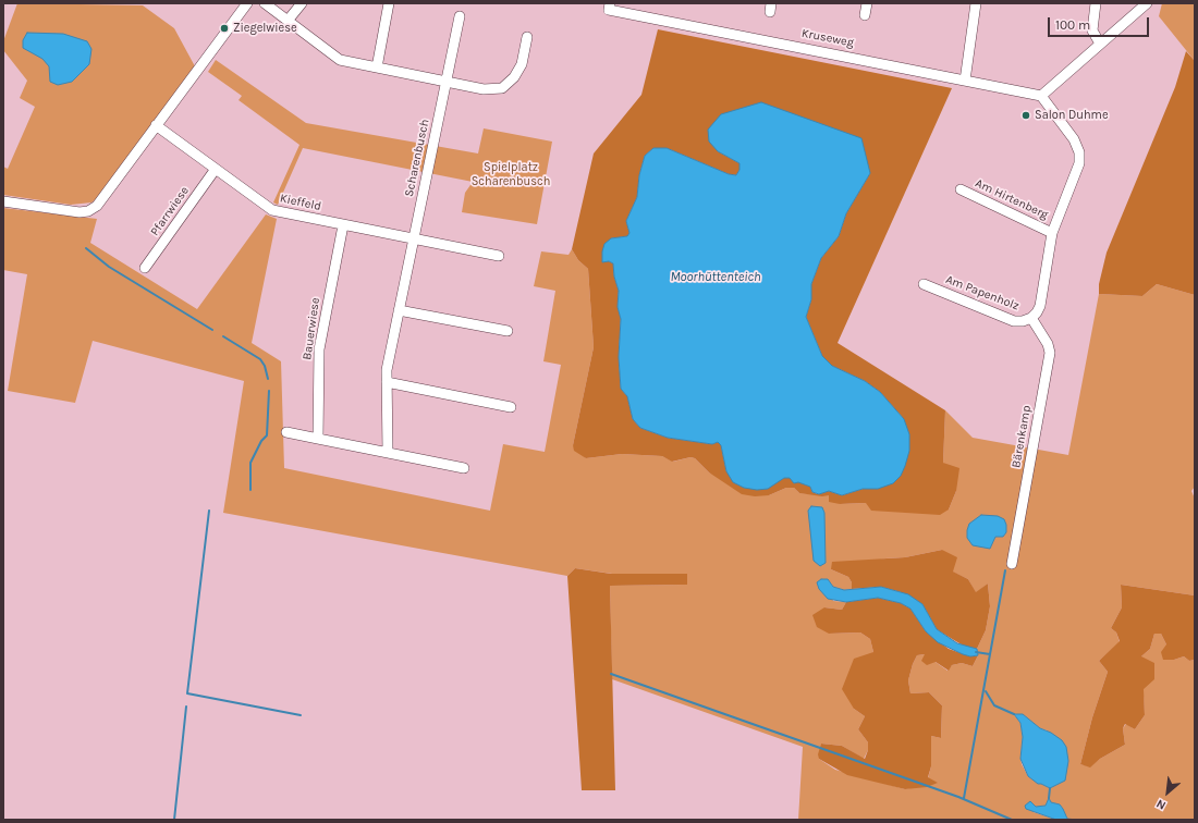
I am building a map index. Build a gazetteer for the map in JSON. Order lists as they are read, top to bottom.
{
  "streets": {
    "street": [
      "Kruseweg",
      "Scharenbusch",
      "Am Hirtenberg",
      "Kieffeld",
      "Pfarrwiese",
      "Am Papenholz",
      "Bauerwiese",
      "Bärenkamp"
    ]
  },
  "crossings": [
    ["Scharenbusch", "Kieffeld"],
    ["Kieffeld", "Pfarrwiese"],
    ["Kieffeld", "Bauerwiese"],
    ["Am Papenholz", "Bärenkamp"]
  ],
  "water": ["Moorhüttenteich"],
  "parks": ["Spielplatz Scharenbusch"],
  "places": ["Ziegelwiese", "Salon Duhme"],
  "scale_bar": "100 m",
  "north": "bottom left"
}
